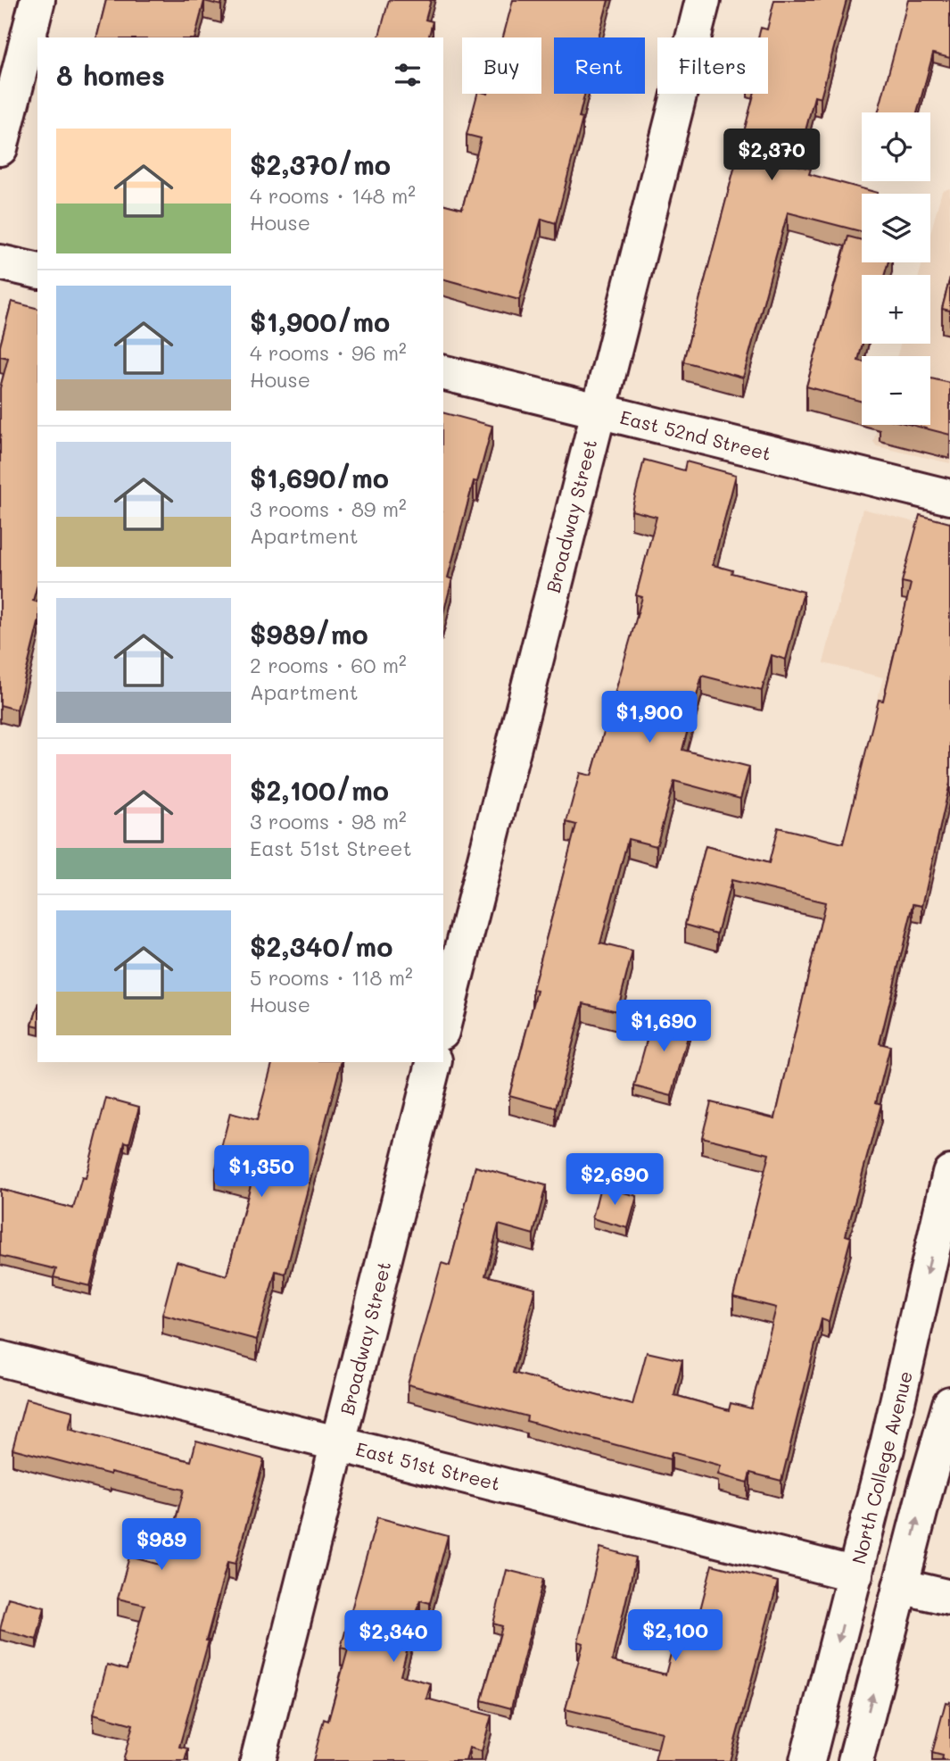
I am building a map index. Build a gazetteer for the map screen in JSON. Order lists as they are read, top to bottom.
{
  "streets": {
    "street": [
      "East 52nd Street",
      "Broadway Street",
      "East 51st Street",
      "North College Avenue"
    ]
  },
  "crossings": [
    ["East 52nd Street", "Broadway Street"],
    ["Broadway Street", "East 51st Street"],
    ["East 51st Street", "North College Avenue"]
  ],
  "page": {
    "chip": ["Buy", "Rent", "Filters"],
    "heading": "8 homes",
    "map_buttons": ["+", "−"],
    "list": [
      {
        "name": "$2,370/mo",
        "note": "4 rooms · 148 m² · House"
      },
      {
        "name": "$1,900/mo",
        "note": "4 rooms · 96 m² · House"
      },
      {
        "name": "$1,690/mo",
        "note": "3 rooms · 89 m² · Apartment"
      },
      {
        "name": "$989/mo",
        "note": "2 rooms · 60 m² · Apartment"
      },
      {
        "name": "$2,100/mo",
        "note": "3 rooms · 98 m² · East 51st Street"
      },
      {
        "name": "$2,340/mo",
        "note": "5 rooms · 118 m² · House"
      }
    ],
    "price": [
      "$2,370",
      "$1,900",
      "$1,690",
      "$1,350",
      "$2,690",
      "$989",
      "$2,100",
      "$2,340"
    ]
  }
}
